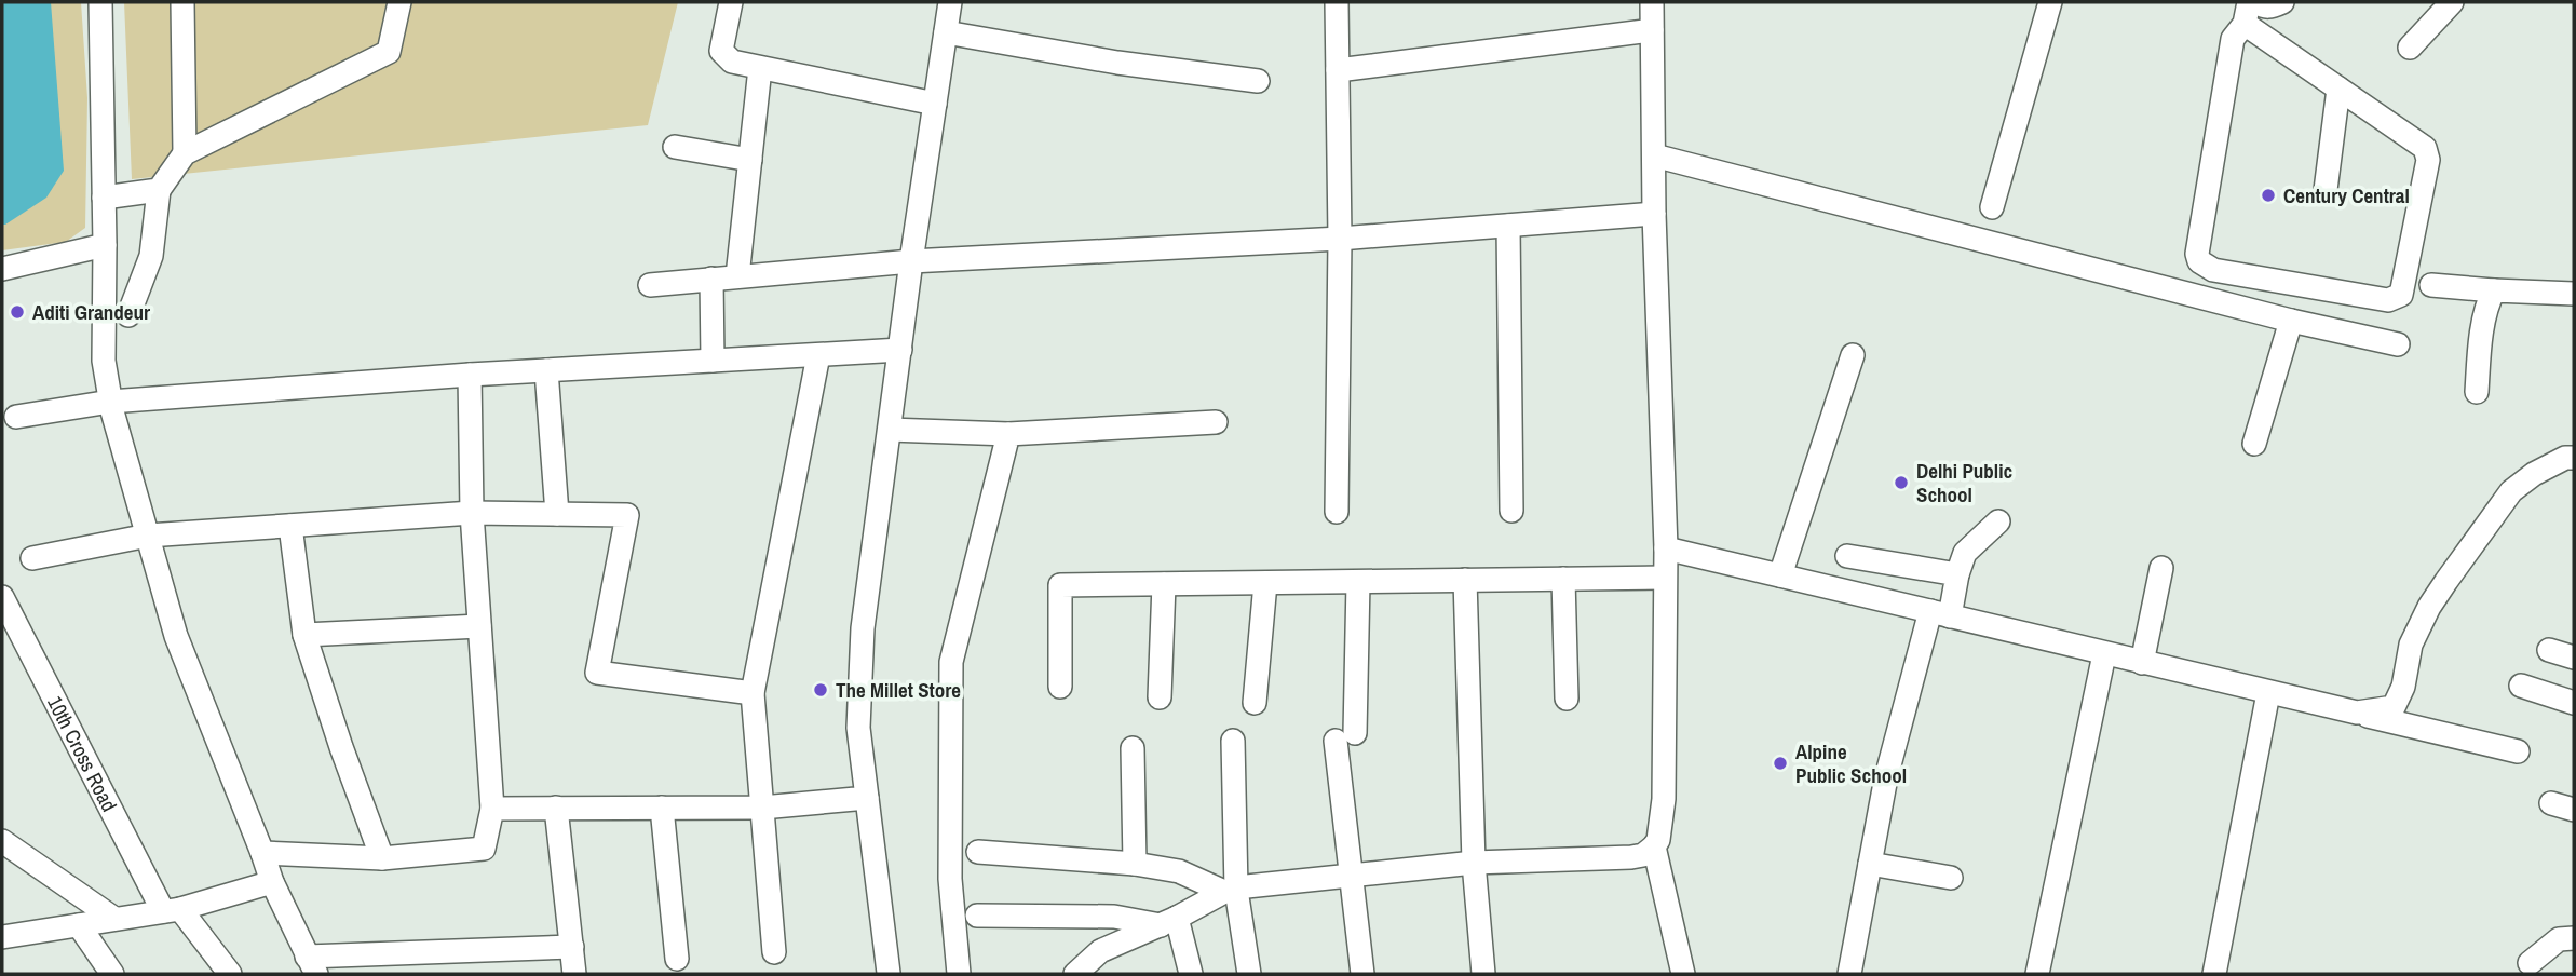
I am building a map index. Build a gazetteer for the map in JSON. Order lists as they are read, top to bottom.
{
  "streets": {
    "street": ["10th Cross Road"]
  },
  "places": [
    "Century Central",
    "Aditi Grandeur",
    "Delhi Public School",
    "The Millet Store",
    "Alpine Public School"
  ]
}
